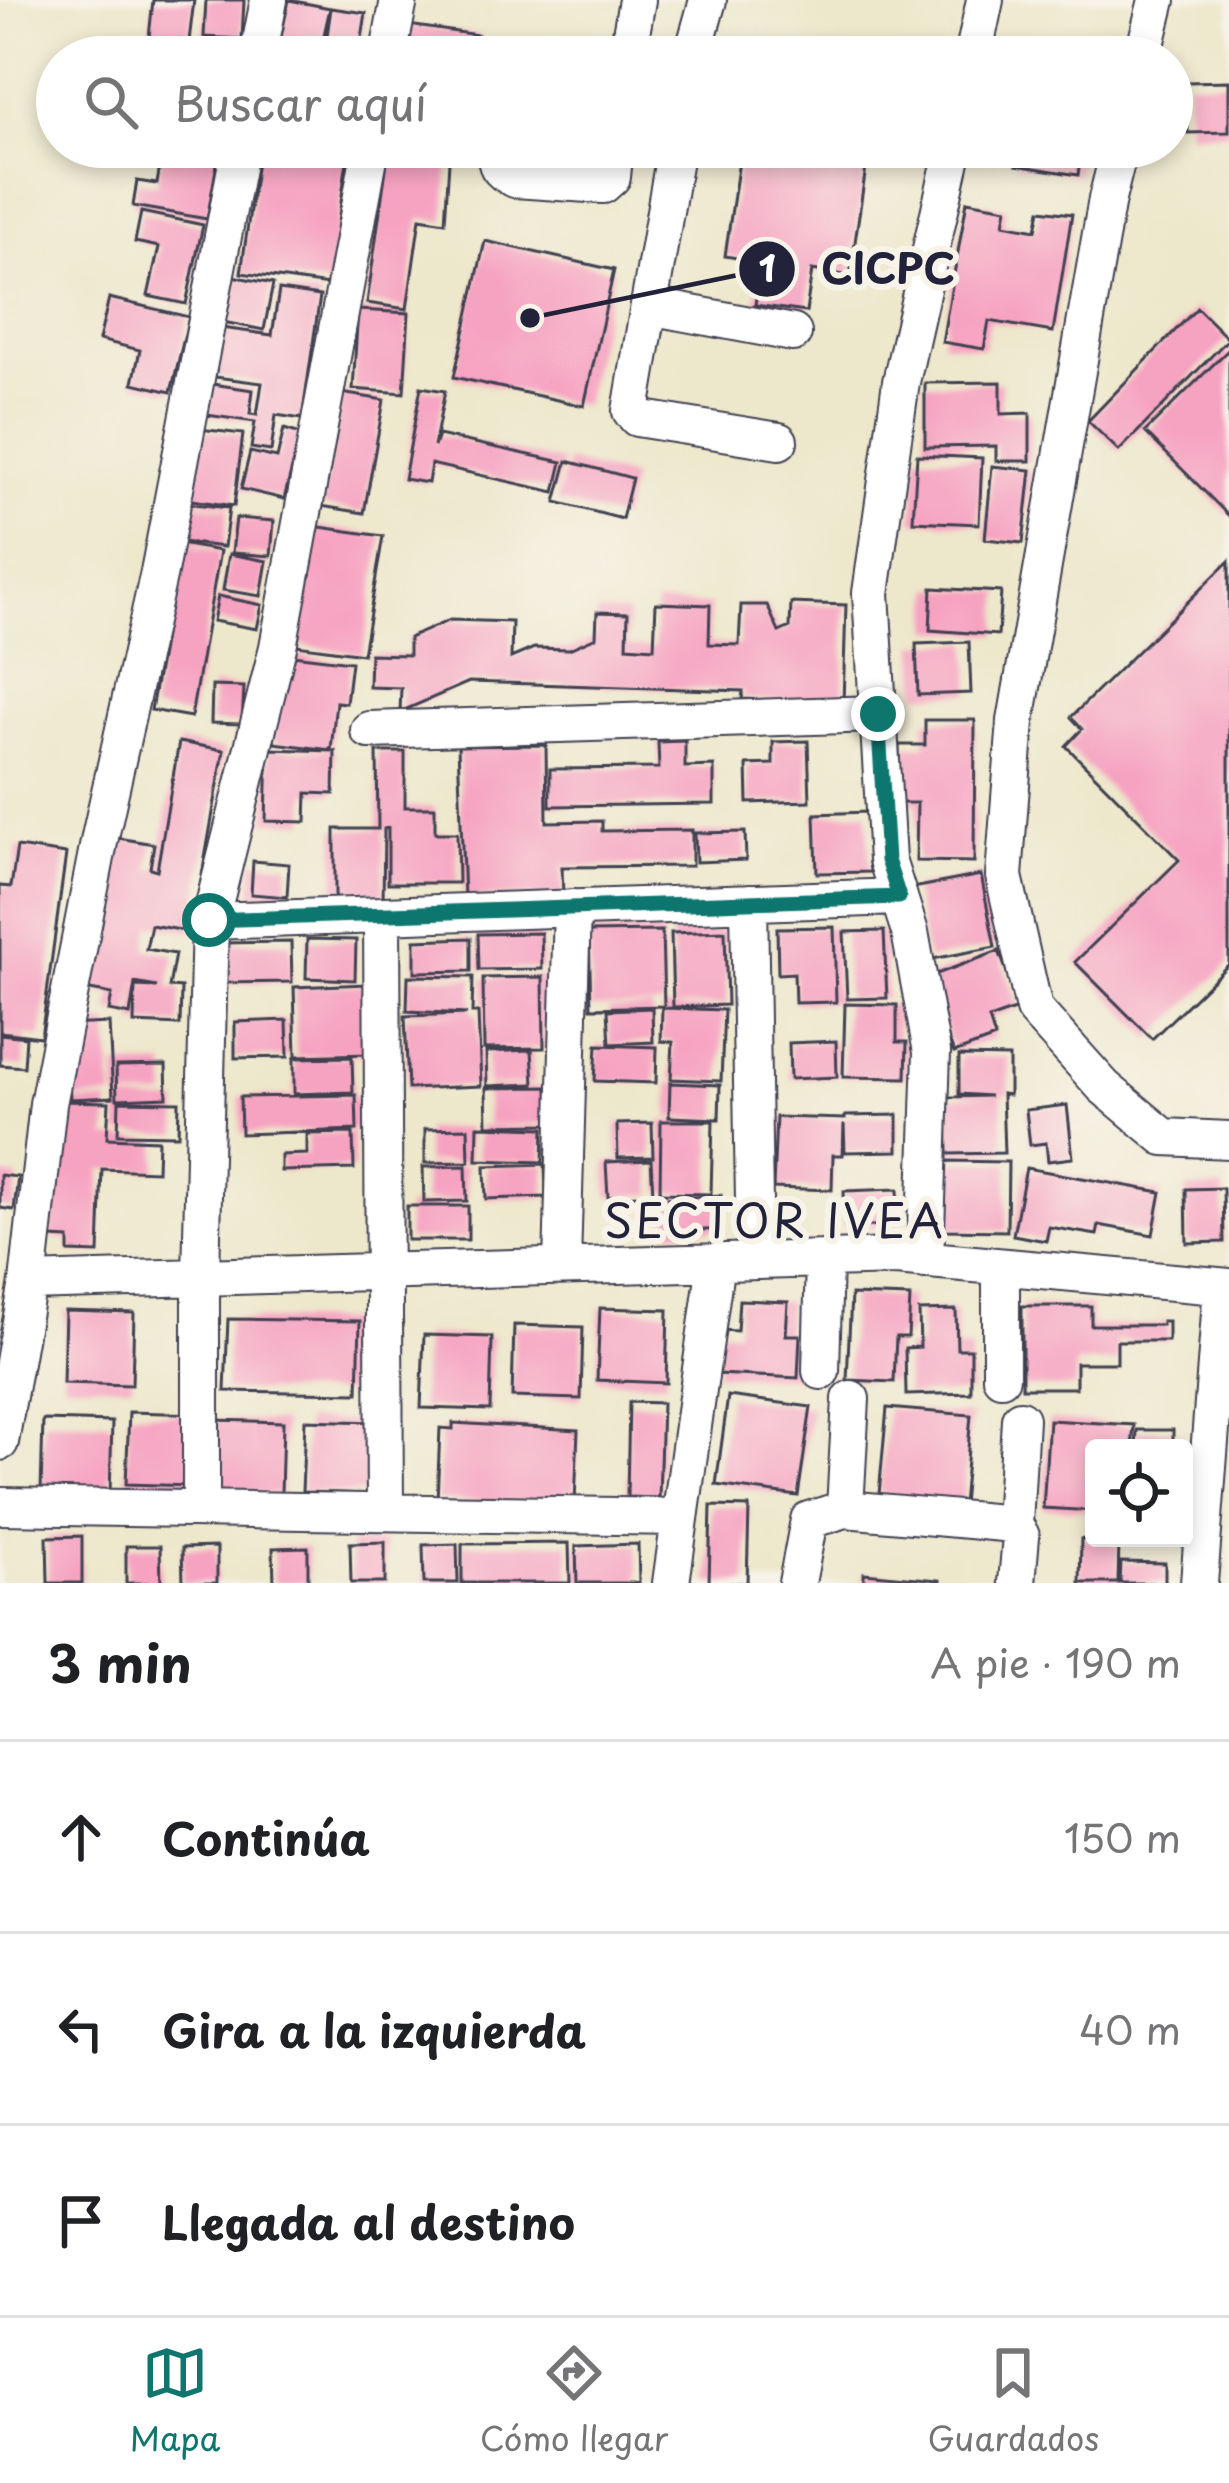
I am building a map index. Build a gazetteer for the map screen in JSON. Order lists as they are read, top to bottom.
{
  "districts": ["SECTOR IVEA"],
  "places": ["CICPC"],
  "page": {
    "search": "Buscar aquí",
    "heading": ["3 min", "A pie · 190 m"],
    "list": [
      ["Continúa", "150 m"],
      ["Gira a la izquierda", "40 m"],
      "Llegada al destino"
    ],
    "nav": ["Mapa", "Cómo llegar", "Guardados"]
  }
}
